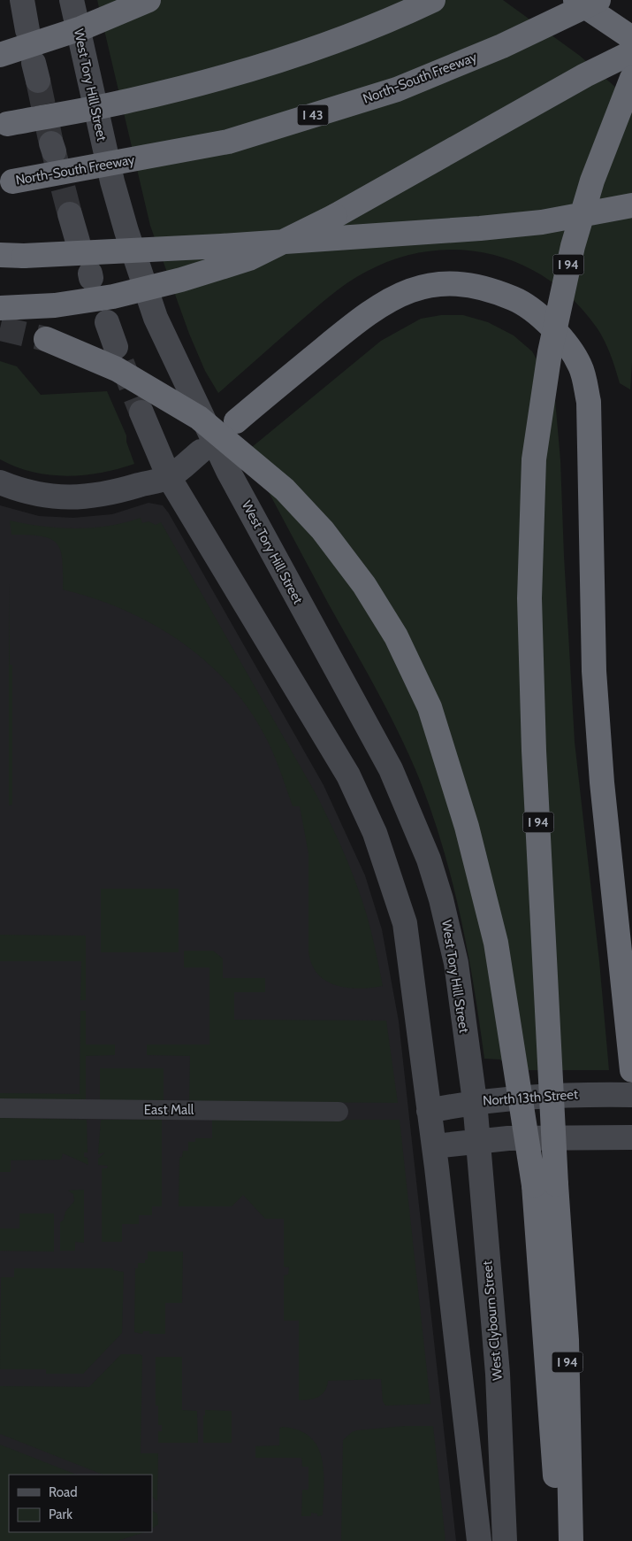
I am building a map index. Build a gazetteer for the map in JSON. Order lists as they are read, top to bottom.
{
  "streets": {
    "highway": ["North-South Freeway", "I 43", "I 94"],
    "street": [
      "West Tory Hill Street",
      "North 13th Street",
      "East Mall",
      "West Clybourn Street"
    ]
  },
  "crossings": [
    ["West Tory Hill Street", "North 13th Street"],
    ["West Tory Hill Street", "West Clybourn Street"],
    ["North 13th Street", "West Clybourn Street"]
  ],
  "legend": ["Road", "Park"]
}
